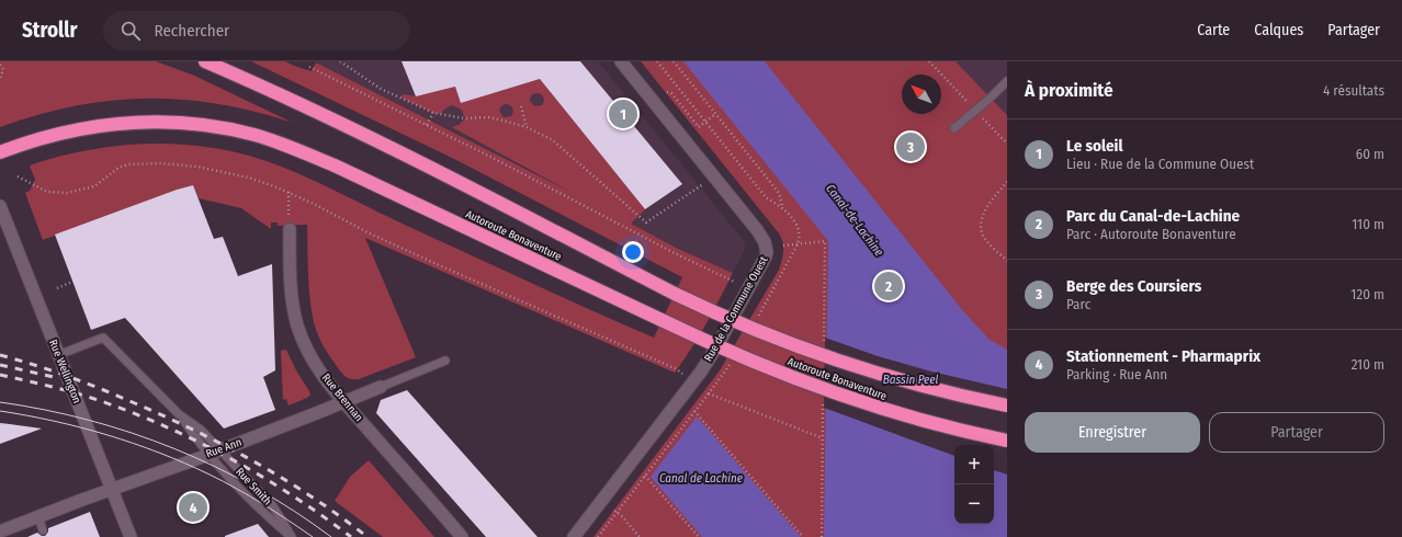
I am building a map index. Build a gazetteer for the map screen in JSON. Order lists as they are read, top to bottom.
{
  "streets": {
    "highway": ["Autoroute Bonaventure"],
    "street": [
      "Rue de la Commune Ouest",
      "Rue Wellington",
      "Rue Brennan",
      "Rue Ann"
    ],
    "lane": ["Rue Smith"]
  },
  "crossings": [
    ["Rue Wellington", "Rue Ann"],
    ["Rue Brennan", "Rue Ann"],
    ["Rue Ann", "Rue Smith"]
  ],
  "water": ["Canal-de-Lachine", "Bassin Peel", "Canal de Lachine"],
  "north": "top left",
  "page": {
    "header": "Strollr",
    "search": "Rechercher",
    "nav": ["Carte", "Calques", "Partager"],
    "heading": ["À proximité", "4 résultats"],
    "pins": [
      "1",
      "3",
      "2",
      "4"
    ],
    "list": [
      {
        "mark": "1",
        "name": "Le soleil",
        "note": "Lieu · Rue de la Commune Ouest",
        "value": "60 m"
      },
      {
        "mark": "2",
        "name": "Parc du Canal-de-Lachine",
        "note": "Parc · Autoroute Bonaventure",
        "value": "110 m"
      },
      {
        "mark": "3",
        "name": "Berge des Coursiers",
        "note": "Parc",
        "value": "120 m"
      },
      {
        "mark": "4",
        "name": "Stationnement - Pharmaprix",
        "note": "Parking · Rue Ann",
        "value": "210 m"
      }
    ],
    "buttons": ["Enregistrer", "Partager"],
    "map_buttons": ["+", "−"]
  }
}
